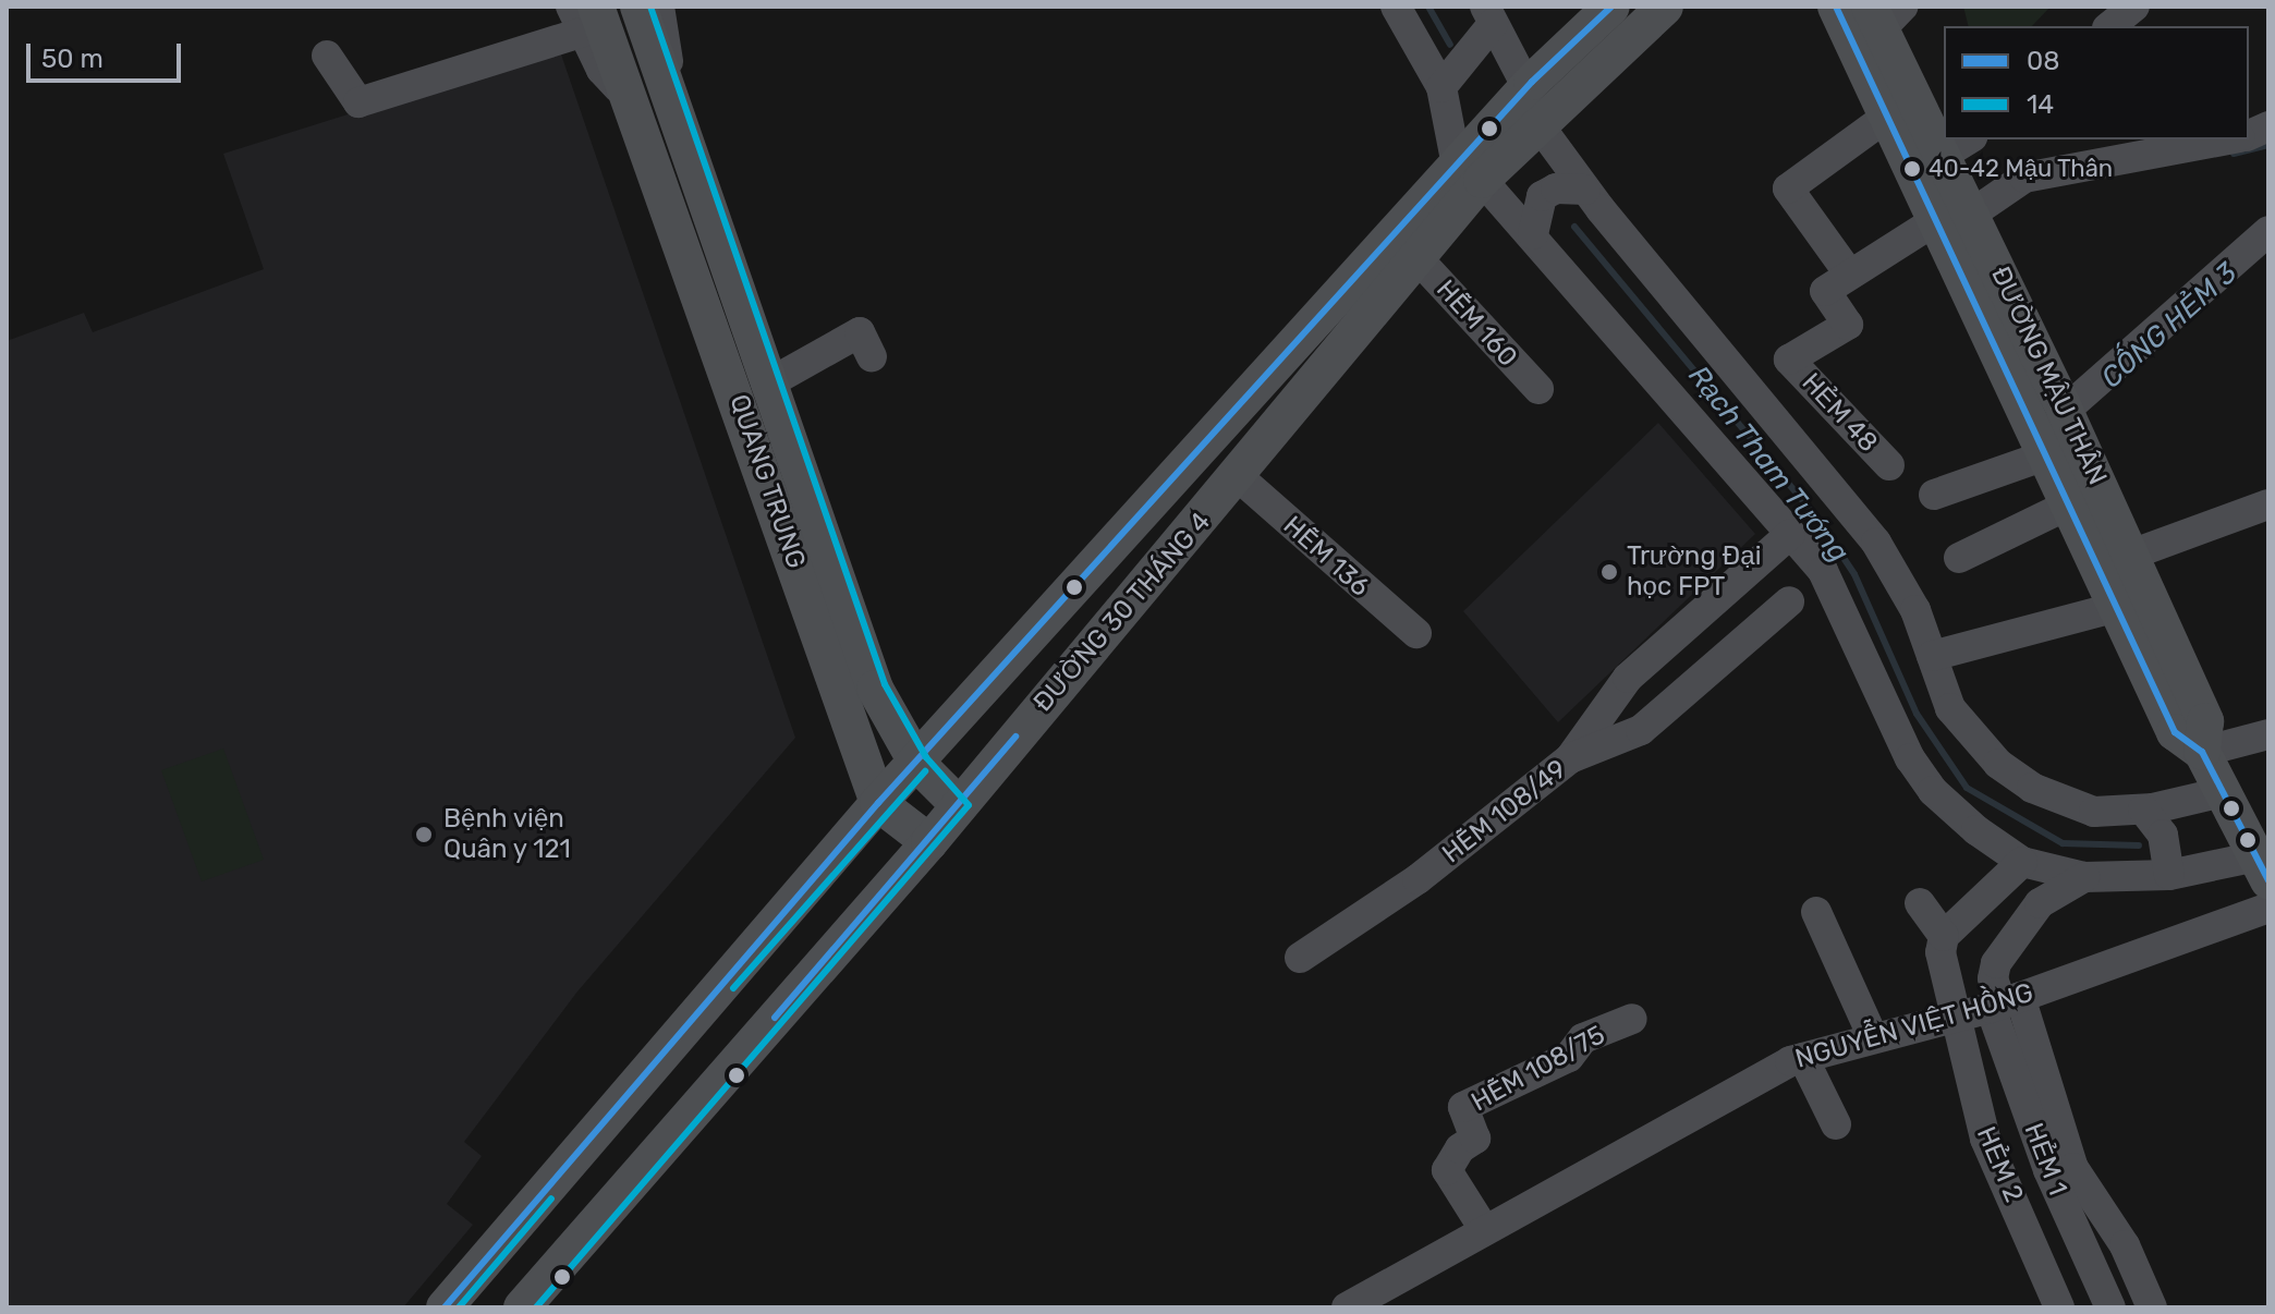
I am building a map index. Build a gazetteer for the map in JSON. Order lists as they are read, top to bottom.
{
  "streets": {
    "main road": ["ĐƯỜNG MẬU THÂN", "QUANG TRUNG", "ĐƯỜNG 30 THÁNG 4"],
    "street": [
      "HẼM 160",
      "HẺM 48",
      "HẼM 136",
      "HẼM 108/49",
      "NGUYỄN VIỆT HỒNG",
      "HẼM 108/75",
      "HẺM 1",
      "HẺM 2"
    ]
  },
  "crossings": [
    ["HẼM 160", "ĐƯỜNG 30 THÁNG 4"],
    ["QUANG TRUNG", "ĐƯỜNG 30 THÁNG 4"],
    ["HẼM 136", "ĐƯỜNG 30 THÁNG 4"],
    ["NGUYỄN VIỆT HỒNG", "HẼM 108/75"],
    ["NGUYỄN VIỆT HỒNG", "HẺM 1"],
    ["NGUYỄN VIỆT HỒNG", "HẺM 2"]
  ],
  "water": ["CỐNG HẺM 3", "Rạch Tham Tướng"],
  "places": ["40-42 Mậu Thân", "Trường Đại học FPT", "Bệnh viện Quân y 121"],
  "lines": ["transit line 08", "transit line 14"],
  "legend": ["08", "14"],
  "scale_bar": "50 m"
}
